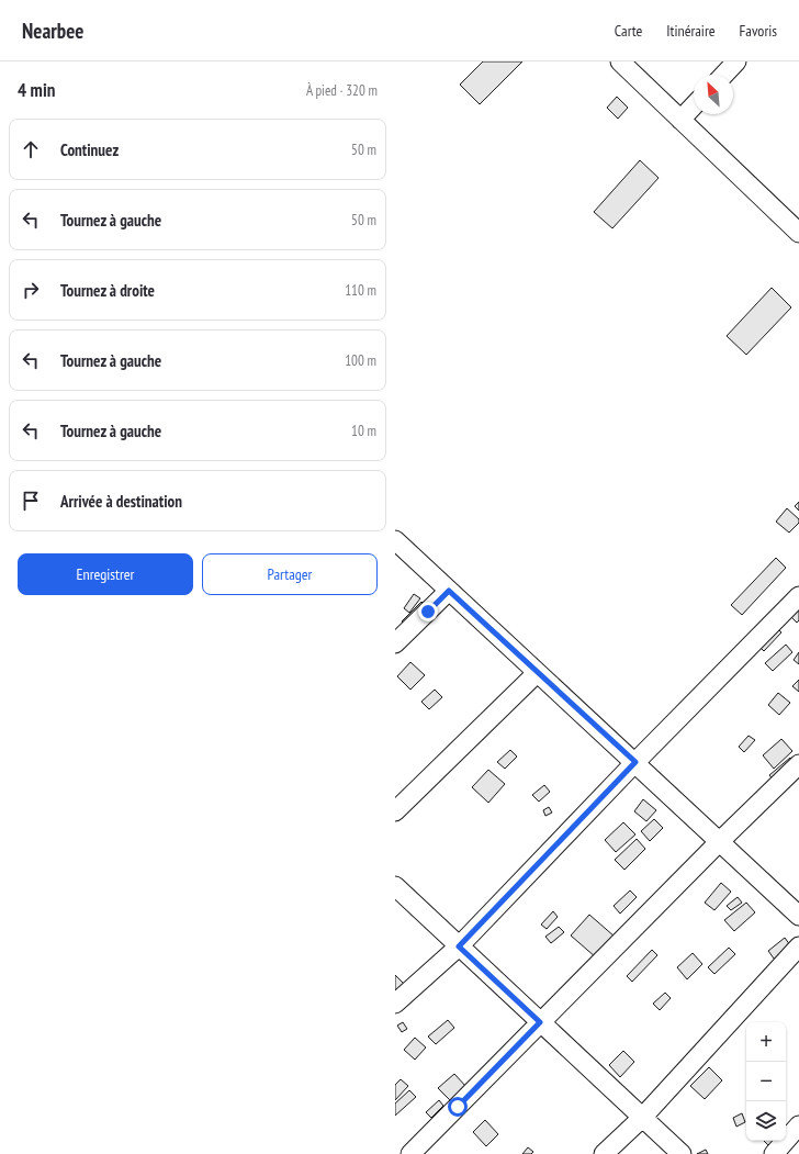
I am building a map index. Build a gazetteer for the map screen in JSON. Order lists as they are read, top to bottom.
{
  "north": "top left",
  "page": {
    "header": "Nearbee",
    "nav": ["Carte", "Itinéraire", "Favoris"],
    "heading": ["4 min", "À pied · 320 m"],
    "list": [
      ["Continuez", "50 m"],
      ["Tournez à gauche", "50 m"],
      ["Tournez à droite", "110 m"],
      ["Tournez à gauche", "100 m"],
      ["Tournez à gauche", "10 m"],
      "Arrivée à destination"
    ],
    "buttons": ["Enregistrer", "Partager"],
    "map_buttons": ["+", "−"]
  }
}
